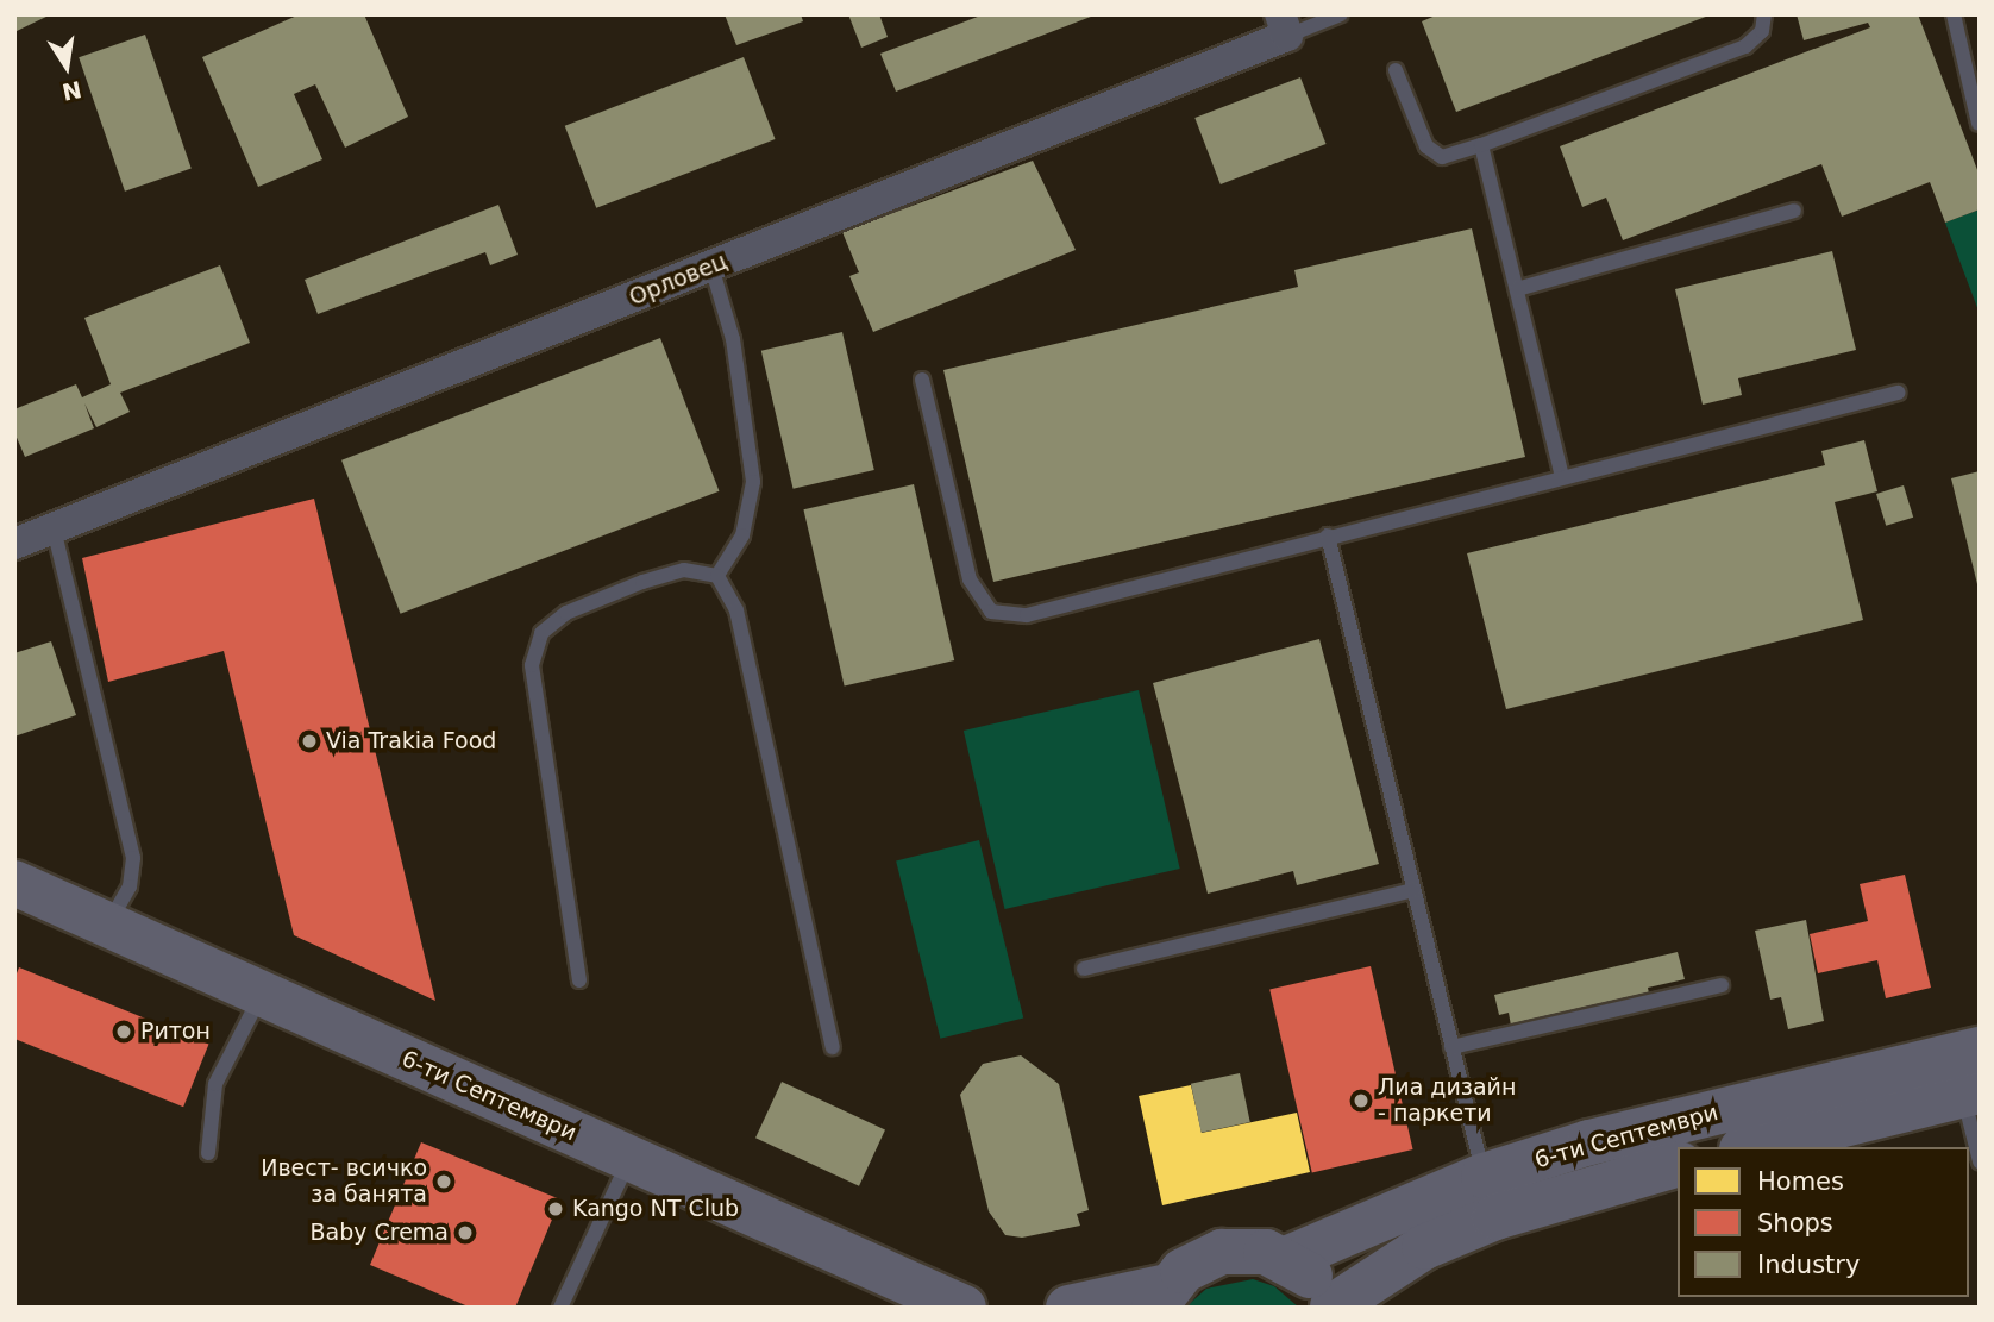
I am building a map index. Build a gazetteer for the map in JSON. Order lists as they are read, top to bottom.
{
  "streets": {
    "main road": ["6-ти Септември"],
    "street": ["Орловец"]
  },
  "places": [
    "Via Trakia Food",
    "Ритон",
    "Лиа дизайн - паркети",
    "Ивест- всичко за банята",
    "Kango NT Club",
    "Baby Crema"
  ],
  "legend": ["Homes", "Shops", "Industry"],
  "north": "bottom"
}
